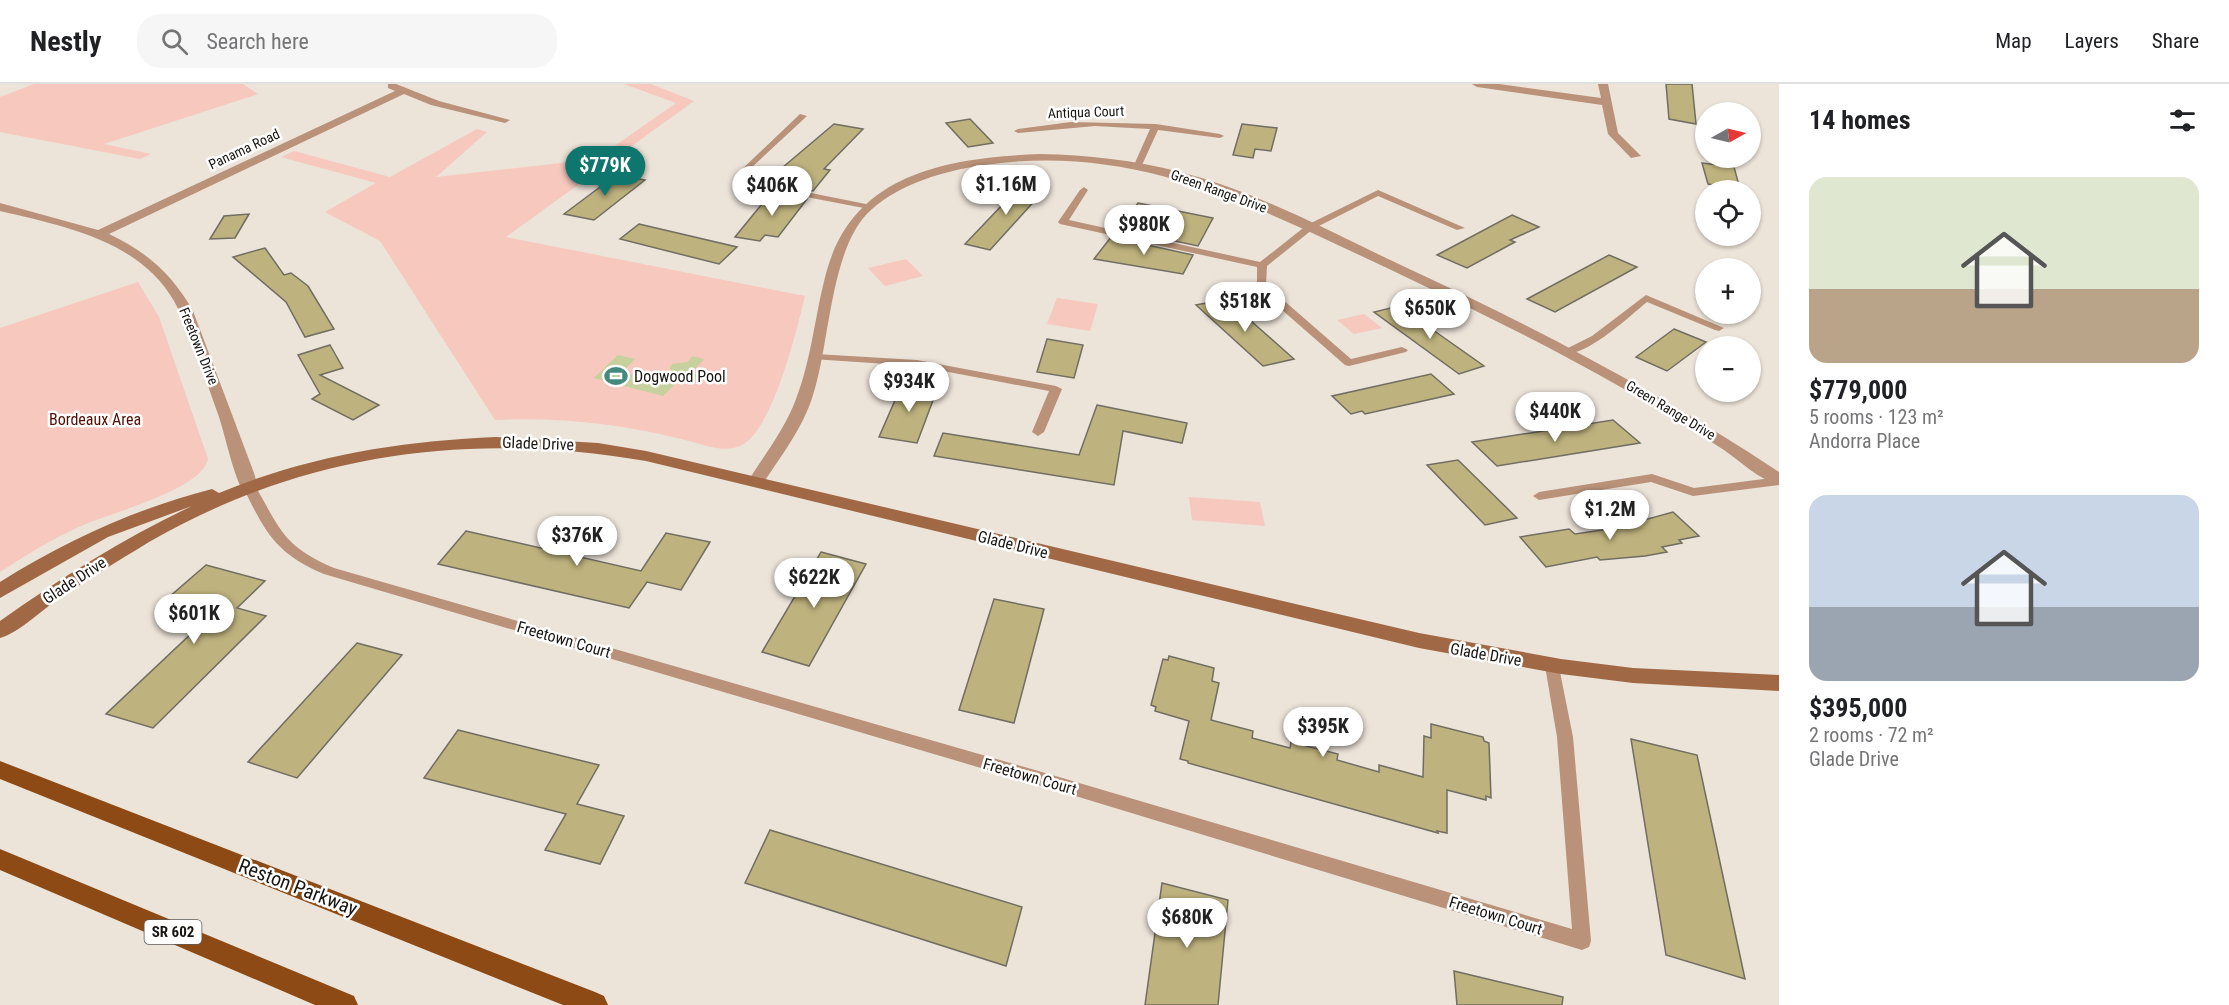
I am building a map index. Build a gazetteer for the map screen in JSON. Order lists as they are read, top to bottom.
{
  "streets": {
    "main road": ["Reston Parkway", "SR 602"],
    "street": [
      "Panama Road",
      "Green Range Drive",
      "Freetown Drive",
      "Glade Drive"
    ],
    "lane": ["Antiqua Court", "Freetown Court"]
  },
  "crossings": [
    ["Panama Road", "Freetown Drive"],
    ["Green Range Drive", "Glade Drive"],
    ["Freetown Drive", "Glade Drive"],
    ["Freetown Drive", "Freetown Court"],
    ["Glade Drive", "Freetown Court"]
  ],
  "parks": ["Bordeaux Area"],
  "places": {
    "sports": ["Dogwood Pool"]
  },
  "north": "right",
  "page": {
    "header": "Nestly",
    "search": "Search here",
    "nav": ["Map", "Layers", "Share"],
    "heading": "14 homes",
    "map_buttons": ["+", "−"],
    "price": [
      "$779K",
      "$1.16M",
      "$406K",
      "$980K",
      "$518K",
      "$650K",
      "$934K",
      "$440K",
      "$1.2M",
      "$376K",
      "$622K",
      "$601K",
      "$395K",
      "$680K"
    ],
    "list": [
      {
        "name": "$779,000",
        "note": "5 rooms · 123 m² · Andorra Place"
      },
      {
        "name": "$395,000",
        "note": "2 rooms · 72 m² · Glade Drive"
      }
    ]
  }
}
